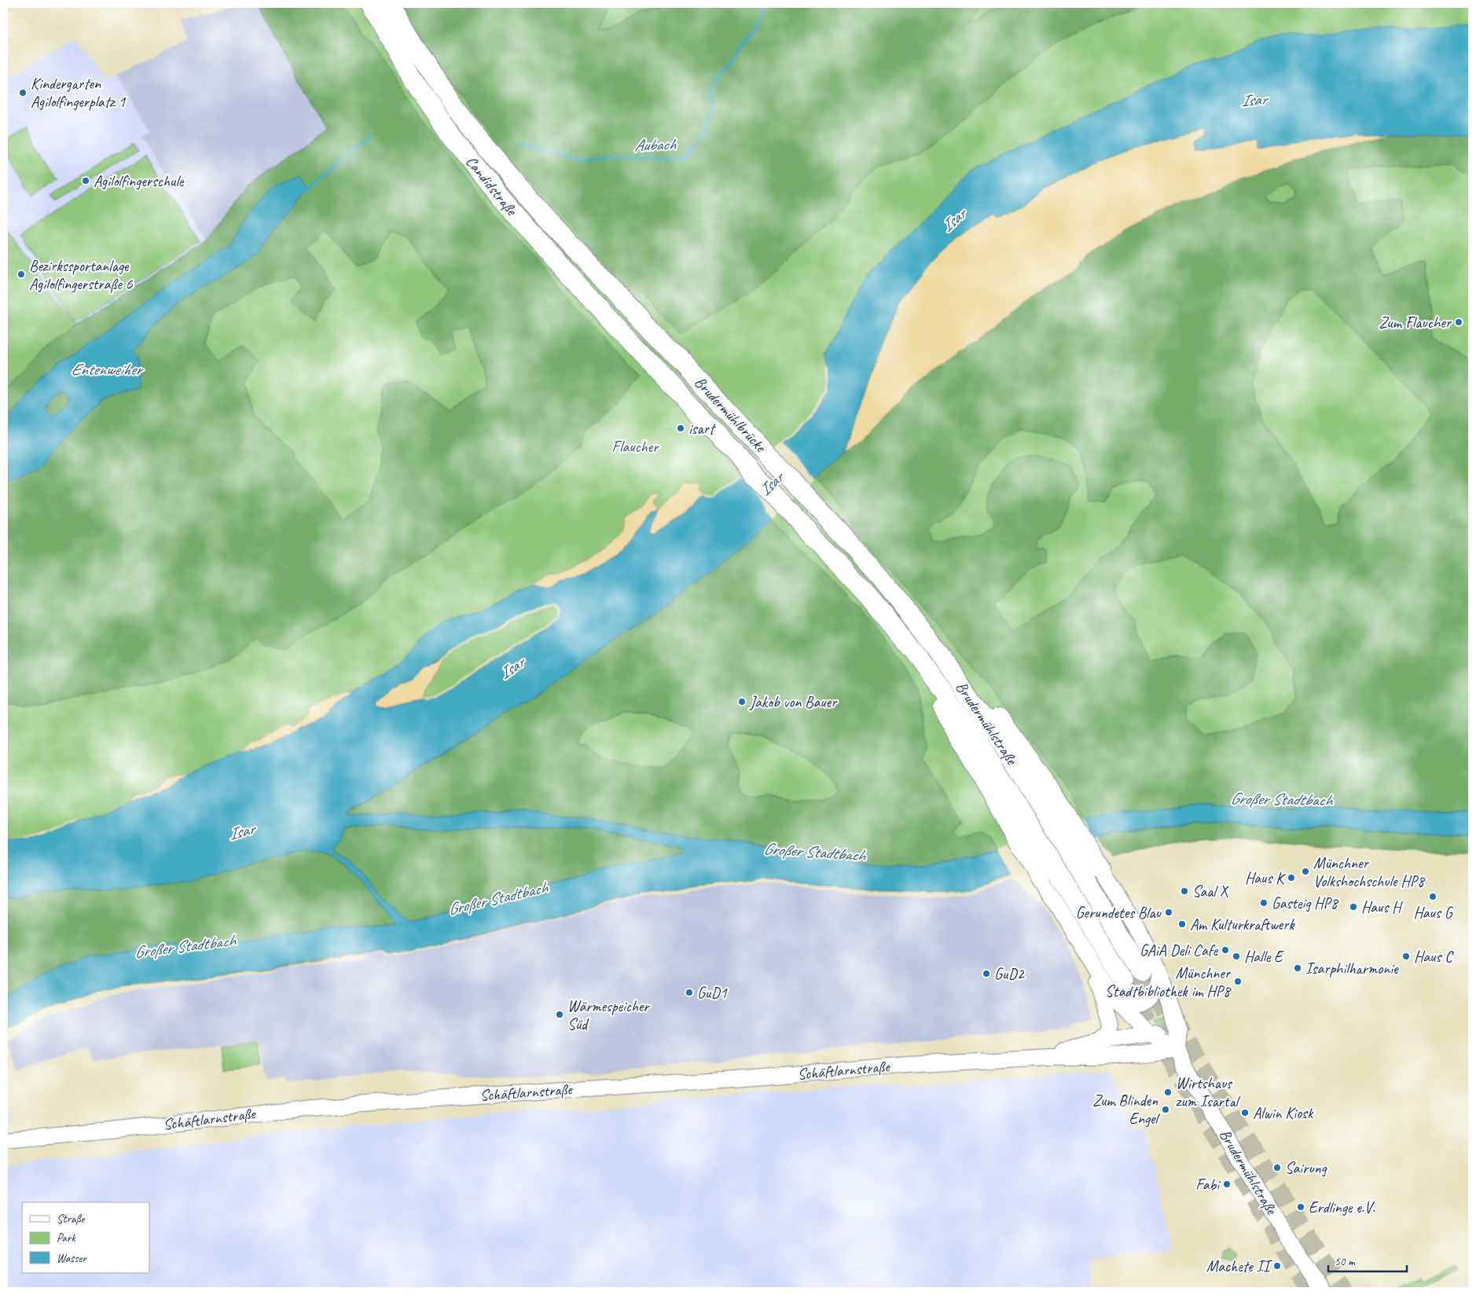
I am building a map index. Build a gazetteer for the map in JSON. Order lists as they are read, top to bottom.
{
  "streets": {
    "highway": ["Candidstraße", "Brudermühlbrücke", "Brudermühlstraße"],
    "main road": ["Schäftlarnstraße"]
  },
  "crossings": [
    ["Candidstraße", "Brudermühlbrücke"],
    ["Brudermühlbrücke", "Brudermühlstraße"],
    ["Brudermühlstraße", "Schäftlarnstraße"]
  ],
  "water": [
    "Isar",
    "Aubach",
    "Entenweiher",
    "Großer Stadtbach"
  ],
  "parks": ["Flaucher"],
  "places": [
    "Kindergarten Agilolfingerplatz 1",
    "Agilolfingerschule",
    "Bezirkssportanlage Agilolfingerstraße 6",
    "Zum Flaucher",
    "isart",
    "Jakob von Bauer",
    "Münchner Volkshochschule HP8",
    "Haus K",
    "Saal X",
    "Haus G",
    "Gasteig HP8",
    "Haus H",
    "Gerundetes Blau",
    "Am Kulturkraftwerk",
    "GAiA Deli Cafe",
    "Halle E",
    "Haus C",
    "Isarphilharmonie",
    "GuD2",
    "Münchner Stadtbibliothek im HP8",
    "GuD1",
    "Wärmespeicher Süd",
    "Wirtshaus zum Isartal",
    "Zum Blinden Engel",
    "Alwin Kiosk",
    "Sairung",
    "Fabi",
    "Erdlinge e.V.",
    "Machete II"
  ],
  "legend": ["Straße", "Park", "Wasser"],
  "scale_bar": "50 m"
}
